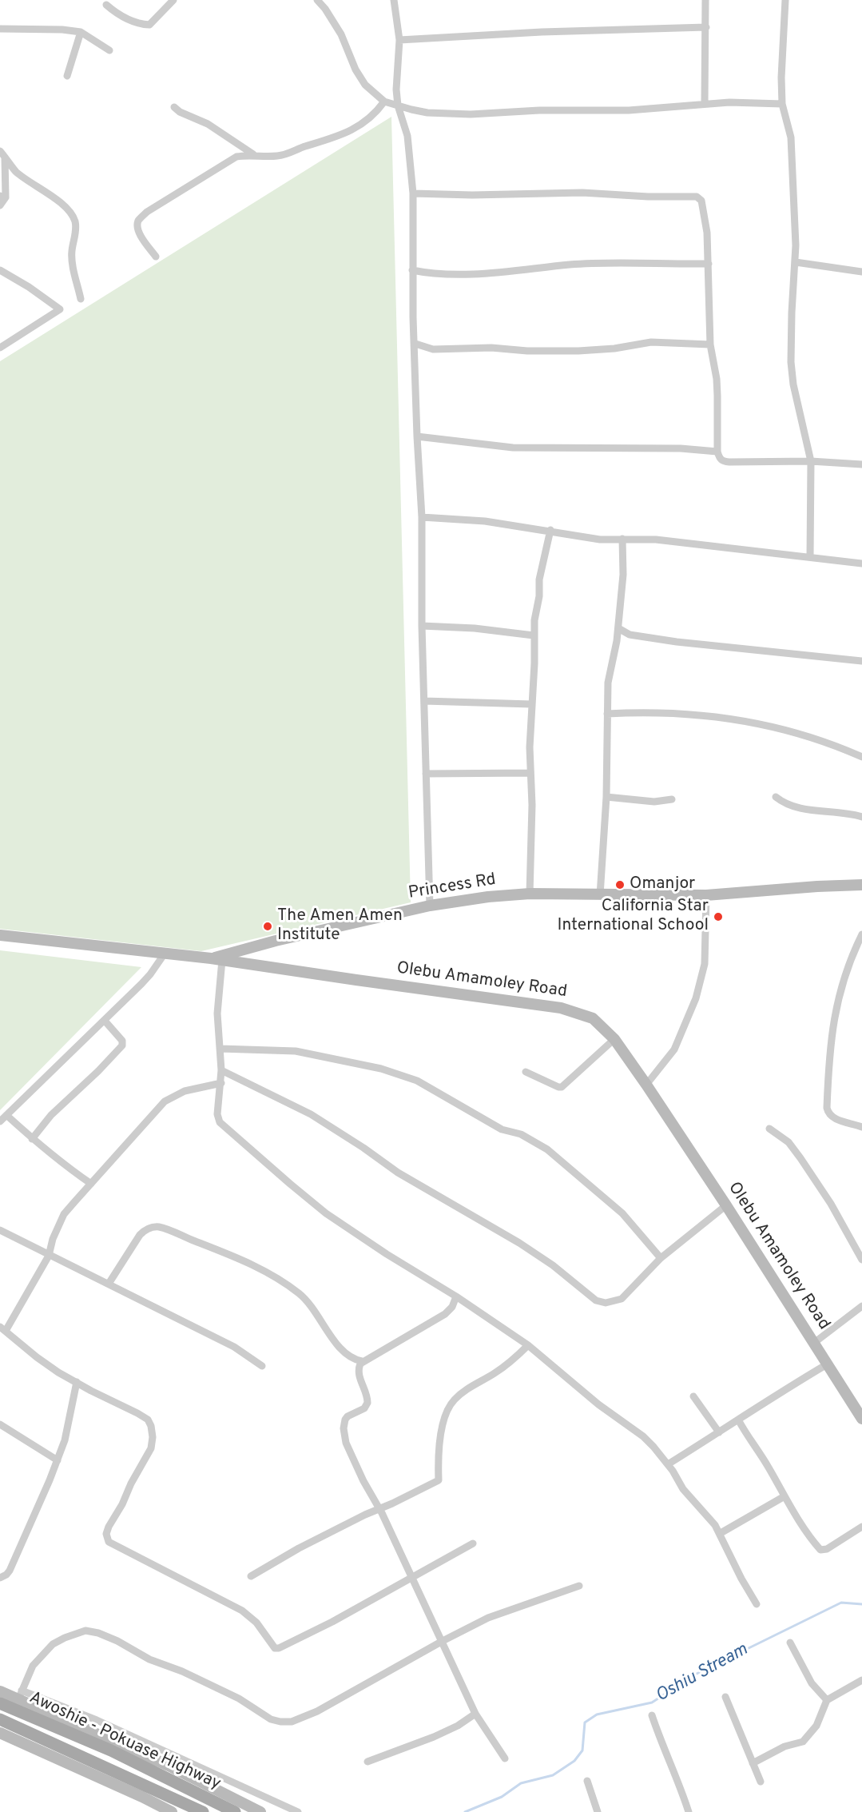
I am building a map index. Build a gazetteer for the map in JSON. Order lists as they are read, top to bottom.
{
  "streets": {
    "main road": ["Awoshie - Pokuase Highway"],
    "street": ["Princess Rd", "Olebu Amamoley Road"]
  },
  "crossings": [
    ["Princess Rd", "Olebu Amamoley Road"]
  ],
  "water": ["Oshiu Stream"],
  "places": ["Omanjor", "California Star International School", "The Amen Amen Institute"]
}
